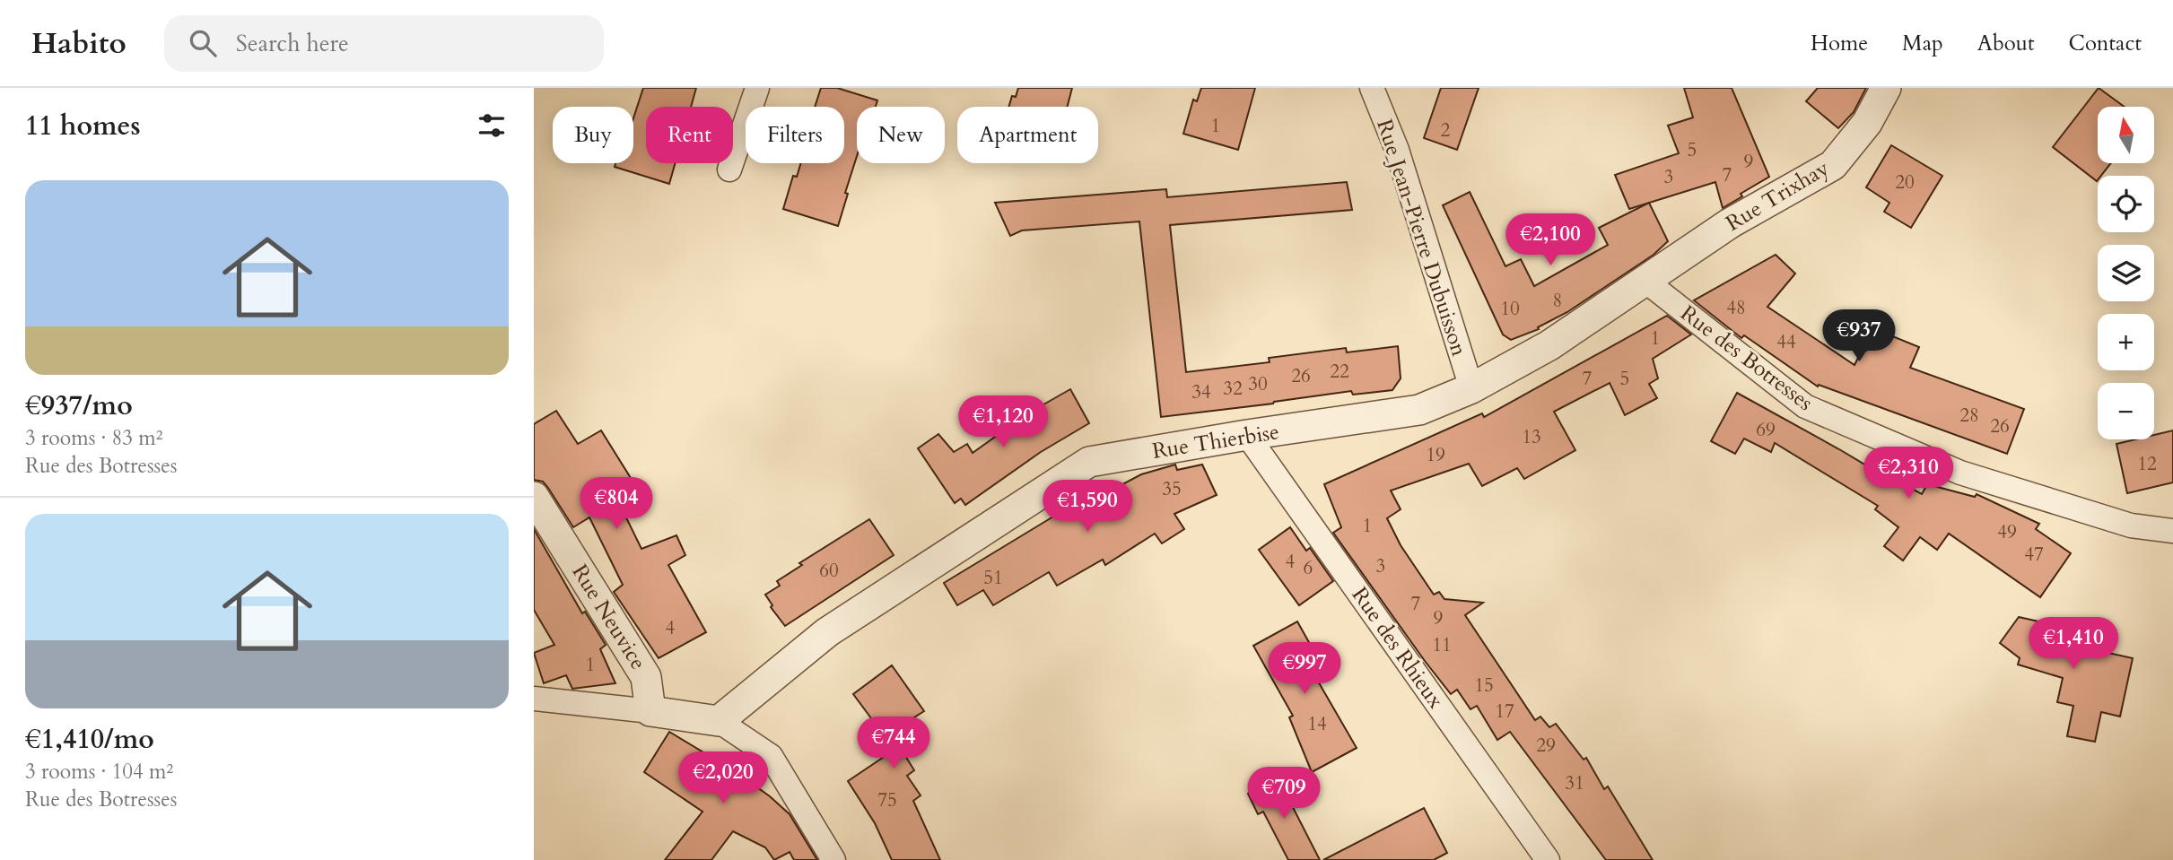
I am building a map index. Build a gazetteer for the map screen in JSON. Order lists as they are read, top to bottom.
{
  "streets": {
    "street": [
      "Rue Trixhay",
      "Rue Jean-Pierre Dubuisson",
      "Rue des Botresses",
      "Rue Thierbise",
      "Rue Neuvice",
      "Rue des Rhieux"
    ]
  },
  "crossings": [
    ["Rue Trixhay", "Rue des Botresses"],
    ["Rue Trixhay", "Rue Thierbise"],
    ["Rue Jean-Pierre Dubuisson", "Rue Thierbise"],
    ["Rue des Botresses", "Rue Thierbise"],
    ["Rue Thierbise", "Rue des Rhieux"]
  ],
  "house_numbers": [
    "1",
    "2",
    "5",
    "9",
    "7",
    "3",
    "20",
    "8",
    "48",
    "10",
    "1",
    "44",
    "22",
    "26",
    "7",
    "5",
    "30",
    "32",
    "34",
    "28",
    "26",
    "69",
    "13",
    "19",
    "12",
    "35",
    "1",
    "49",
    "47",
    "4",
    "3",
    "6",
    "60",
    "51",
    "7",
    "9",
    "4",
    "11",
    "1",
    "15",
    "17",
    "14",
    "29",
    "31",
    "75"
  ],
  "north": "top",
  "page": {
    "header": "Habito",
    "search": "Search here",
    "nav": [
      "Home",
      "Map",
      "About",
      "Contact"
    ],
    "heading": "11 homes",
    "map_buttons": ["+", "−"],
    "chip": [
      "Buy",
      "Rent",
      "Filters",
      "New",
      "Apartment"
    ],
    "list": [
      {
        "name": "€937/mo",
        "note": "3 rooms · 83 m² · Rue des Botresses"
      },
      {
        "name": "€1,410/mo",
        "note": "3 rooms · 104 m² · Rue des Botresses"
      }
    ],
    "price": [
      "€2,100",
      "€937",
      "€1,120",
      "€2,310",
      "€804",
      "€1,590",
      "€1,410",
      "€997",
      "€744",
      "€2,020",
      "€709"
    ]
  }
}
